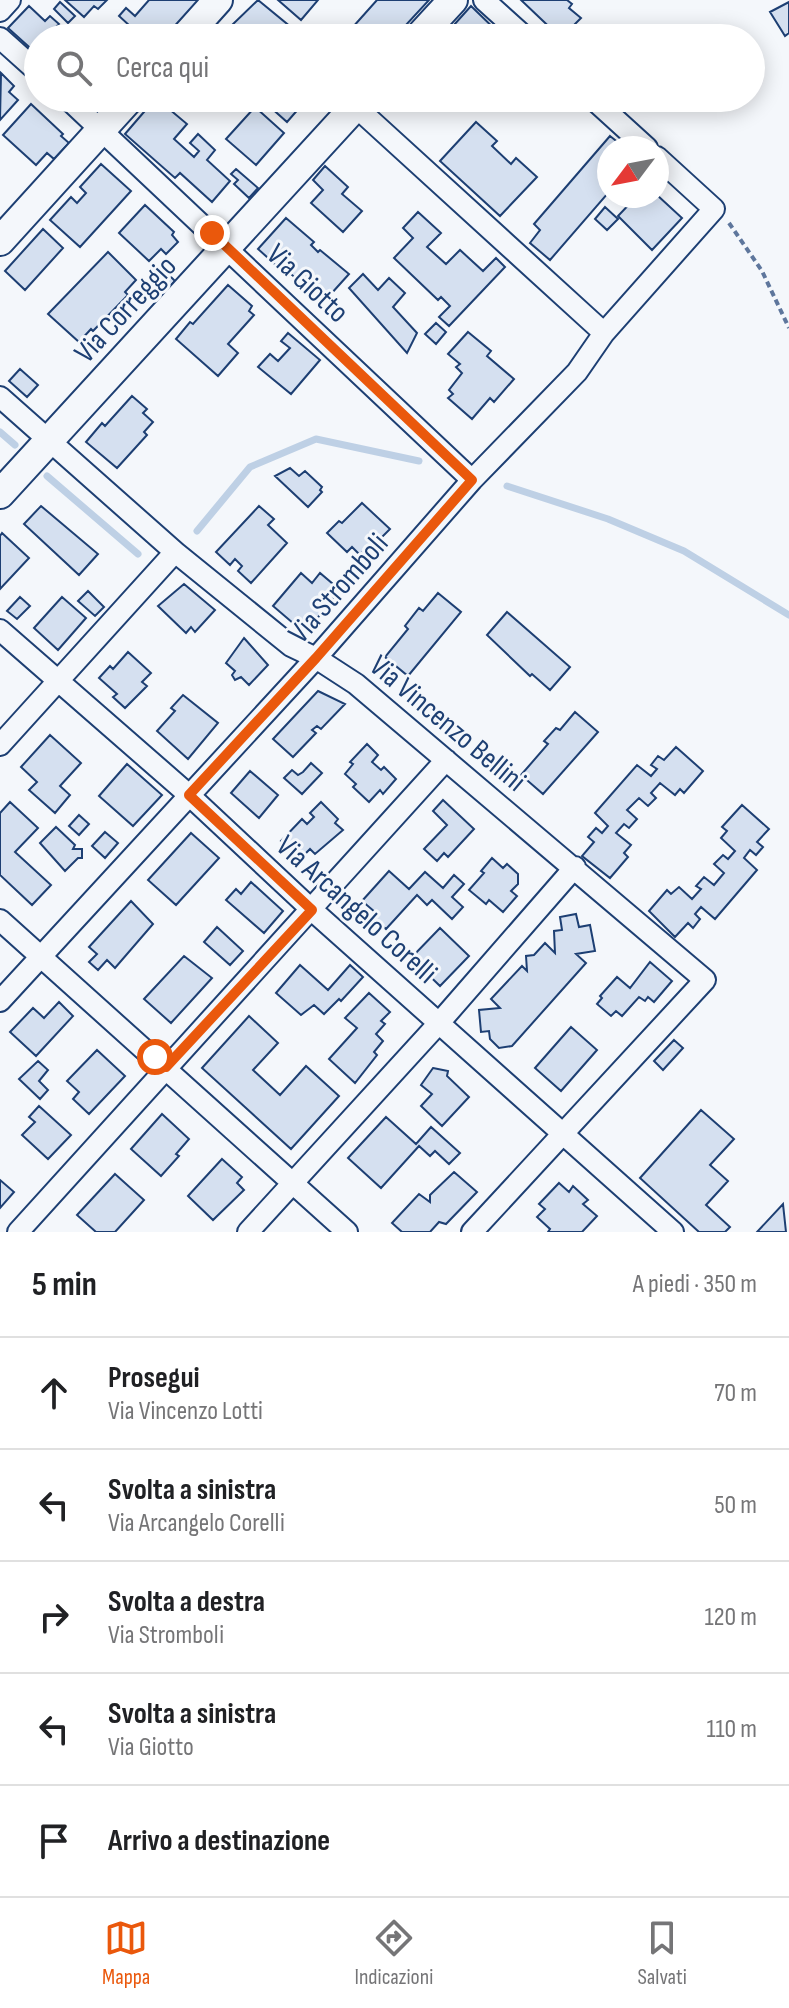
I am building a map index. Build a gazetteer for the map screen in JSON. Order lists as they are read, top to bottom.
{
  "streets": {
    "street": [
      "Via Giotto",
      "Via Correggio",
      "Via Stromboli",
      "Via Vincenzo Bellini",
      "Via Arcangelo Corelli"
    ]
  },
  "crossings": [
    ["Via Giotto", "Via Correggio"],
    ["Via Giotto", "Via Stromboli"],
    ["Via Correggio", "Via Vincenzo Bellini"],
    ["Via Stromboli", "Via Vincenzo Bellini"],
    ["Via Stromboli", "Via Arcangelo Corelli"],
    ["Via Vincenzo Bellini", "Via Arcangelo Corelli"]
  ],
  "north": "bottom left",
  "page": {
    "search": "Cerca qui",
    "heading": ["5 min", "A piedi · 350 m"],
    "list": [
      ["Prosegui", "Via Vincenzo Lotti", "70 m"],
      ["Svolta a sinistra", "Via Arcangelo Corelli", "50 m"],
      ["Svolta a destra", "Via Stromboli", "120 m"],
      ["Svolta a sinistra", "Via Giotto", "110 m"],
      "Arrivo a destinazione"
    ],
    "nav": ["Mappa", "Indicazioni", "Salvati"]
  }
}
